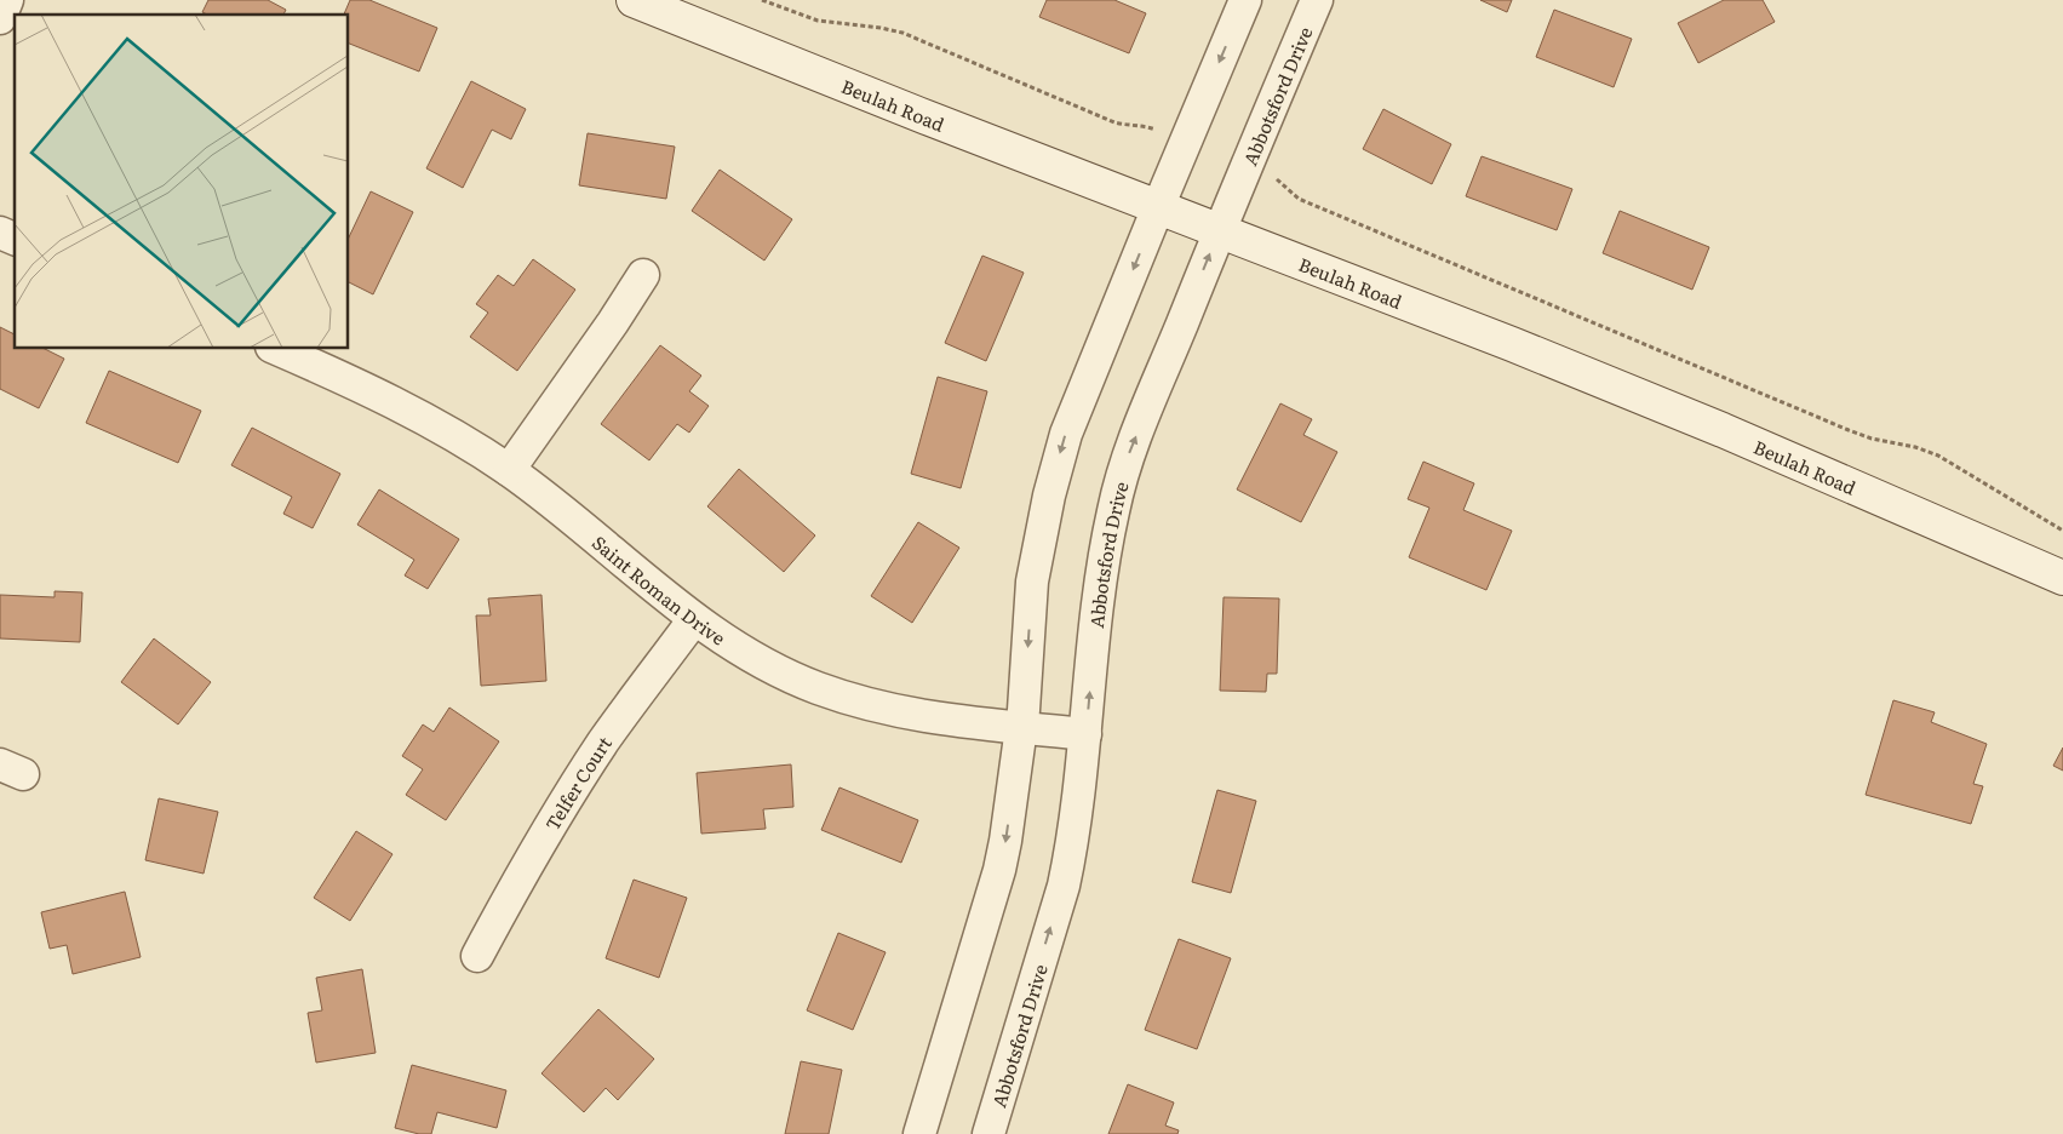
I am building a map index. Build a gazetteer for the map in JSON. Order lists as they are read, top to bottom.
{
  "streets": {
    "main road": ["Beulah Road"],
    "street": ["Abbotsford Drive", "Saint Roman Drive", "Telfer Court"]
  },
  "crossings": [
    ["Abbotsford Drive", "Beulah Road"],
    ["Abbotsford Drive", "Saint Roman Drive"],
    ["Saint Roman Drive", "Telfer Court"]
  ]
}
